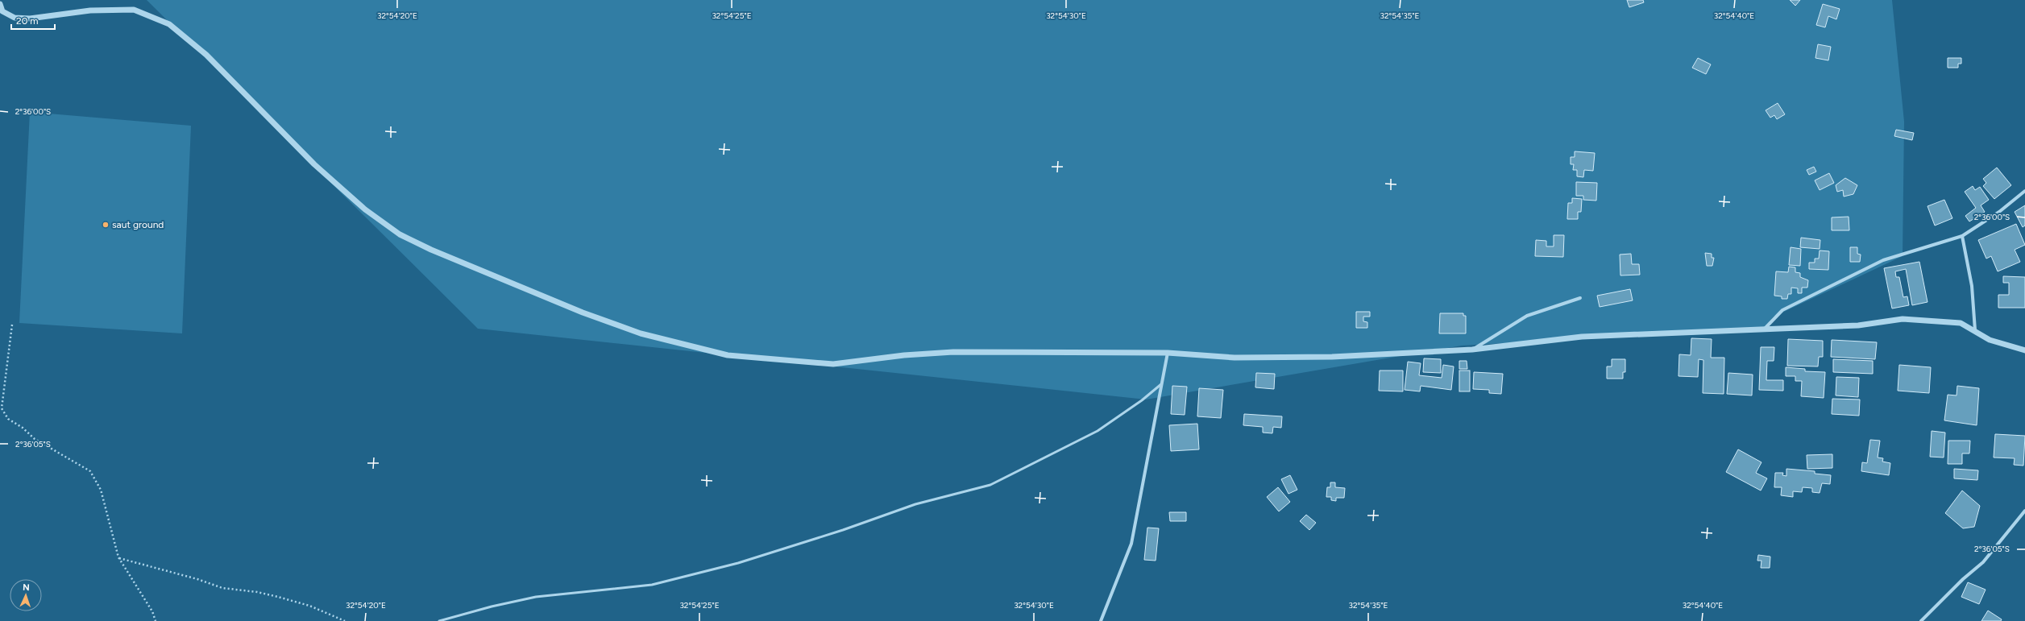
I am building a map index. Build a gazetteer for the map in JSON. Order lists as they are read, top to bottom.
{
  "places": ["saut ground"],
  "scale_bar": "20 m",
  "north": "top",
  "coordinates": [
    "32°54'20\"E",
    "32°54'25\"E",
    "32°54'30\"E",
    "32°54'35\"E",
    "32°54'40\"E",
    "2°36'00\"S",
    "2°36'05\"S"
  ]
}
